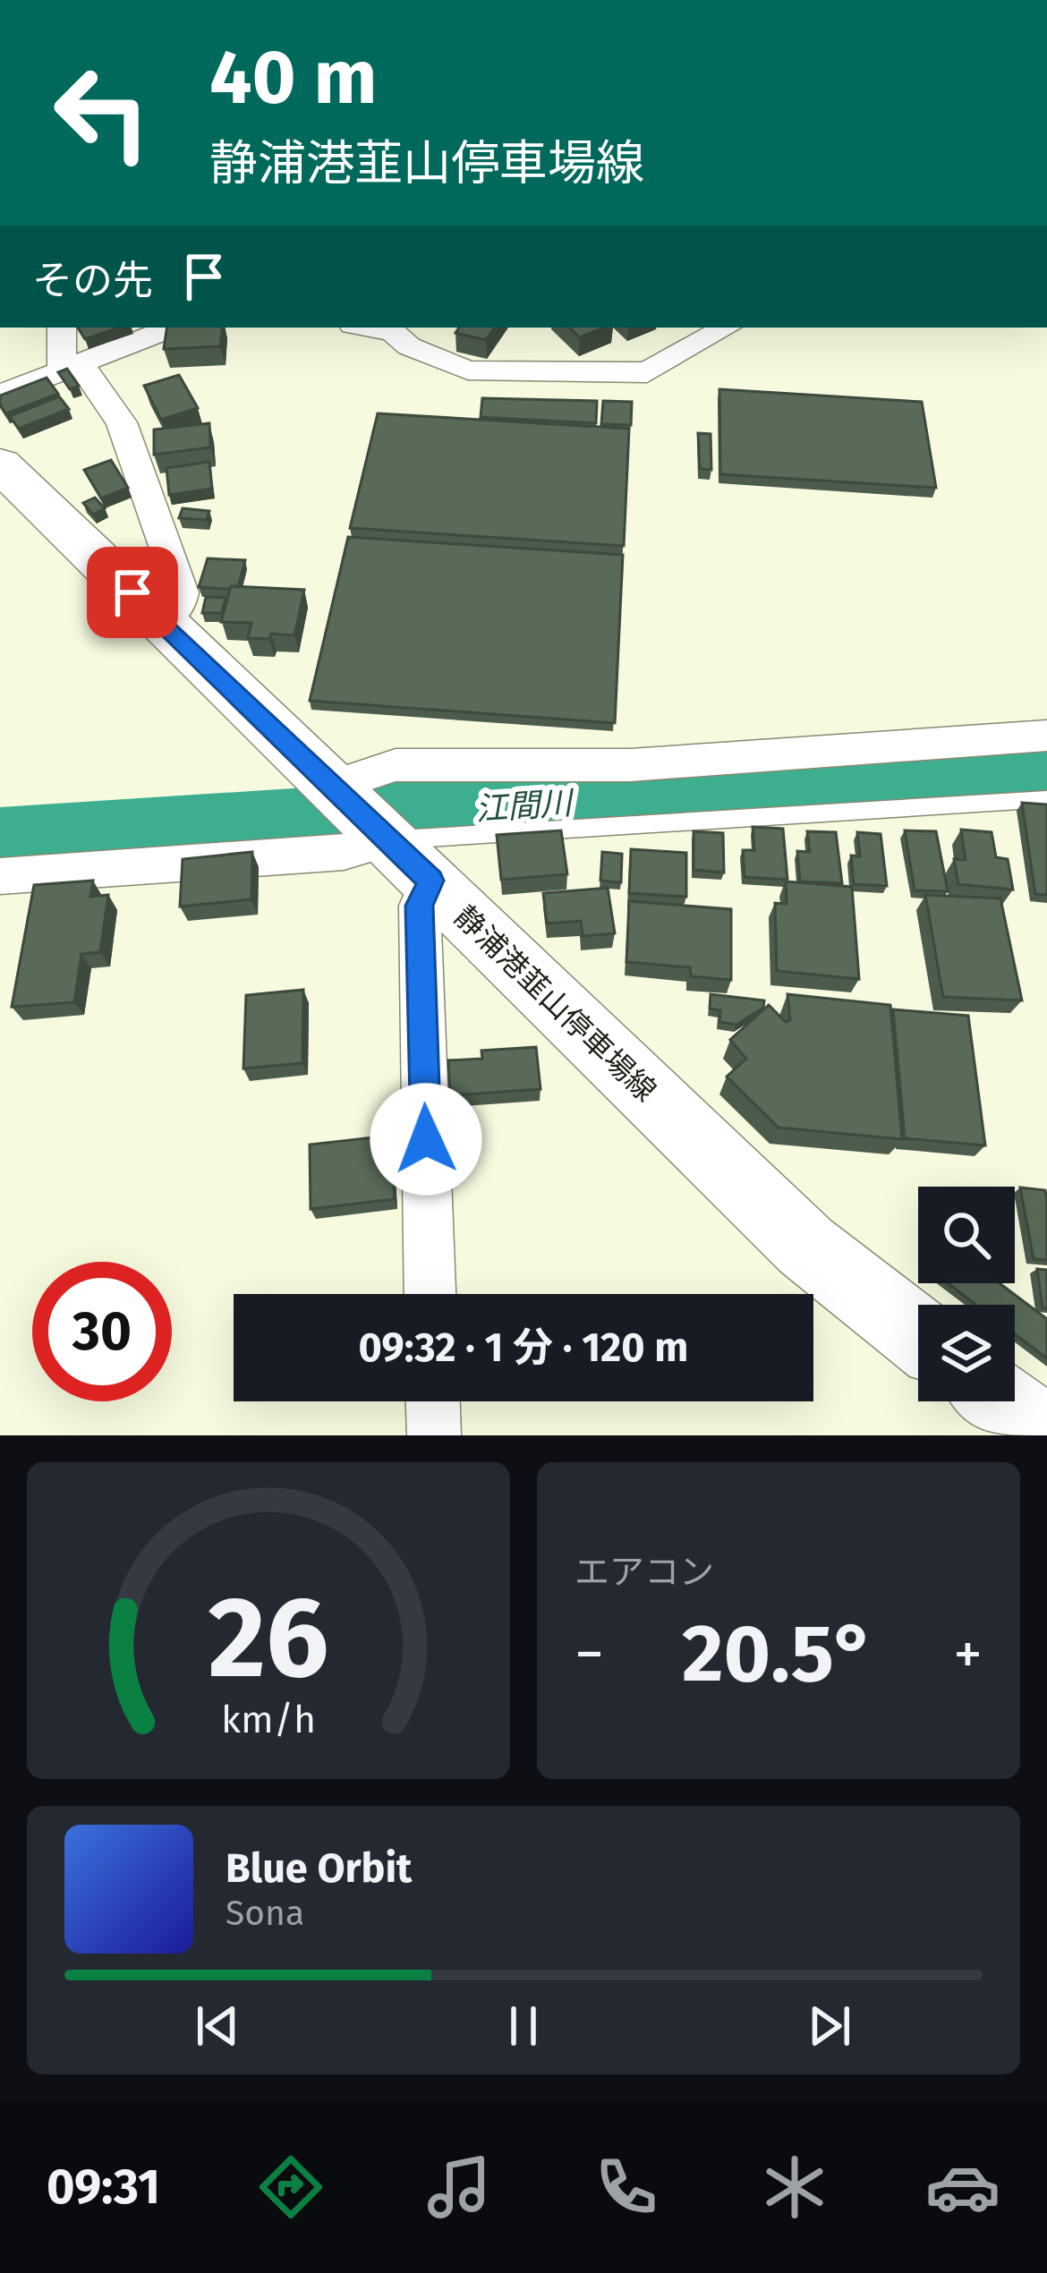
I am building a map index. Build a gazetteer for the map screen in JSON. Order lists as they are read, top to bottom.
{
  "streets": {
    "main road": ["静浦港韮山停車場線"]
  },
  "water": ["江間川"],
  "page": {
    "turn": ["40 m", "静浦港韮山停車場線"],
    "then": "その先",
    "limit": "30",
    "trip": "09:32 · 1 分 · 120 m",
    "tile": "エアコン",
    "heat": ["−", "20.5°", "+"],
    "song": ["Blue Orbit", "Sona"],
    "tabs": "09:31",
    "gauge": ["26", "km/h"]
  }
}
